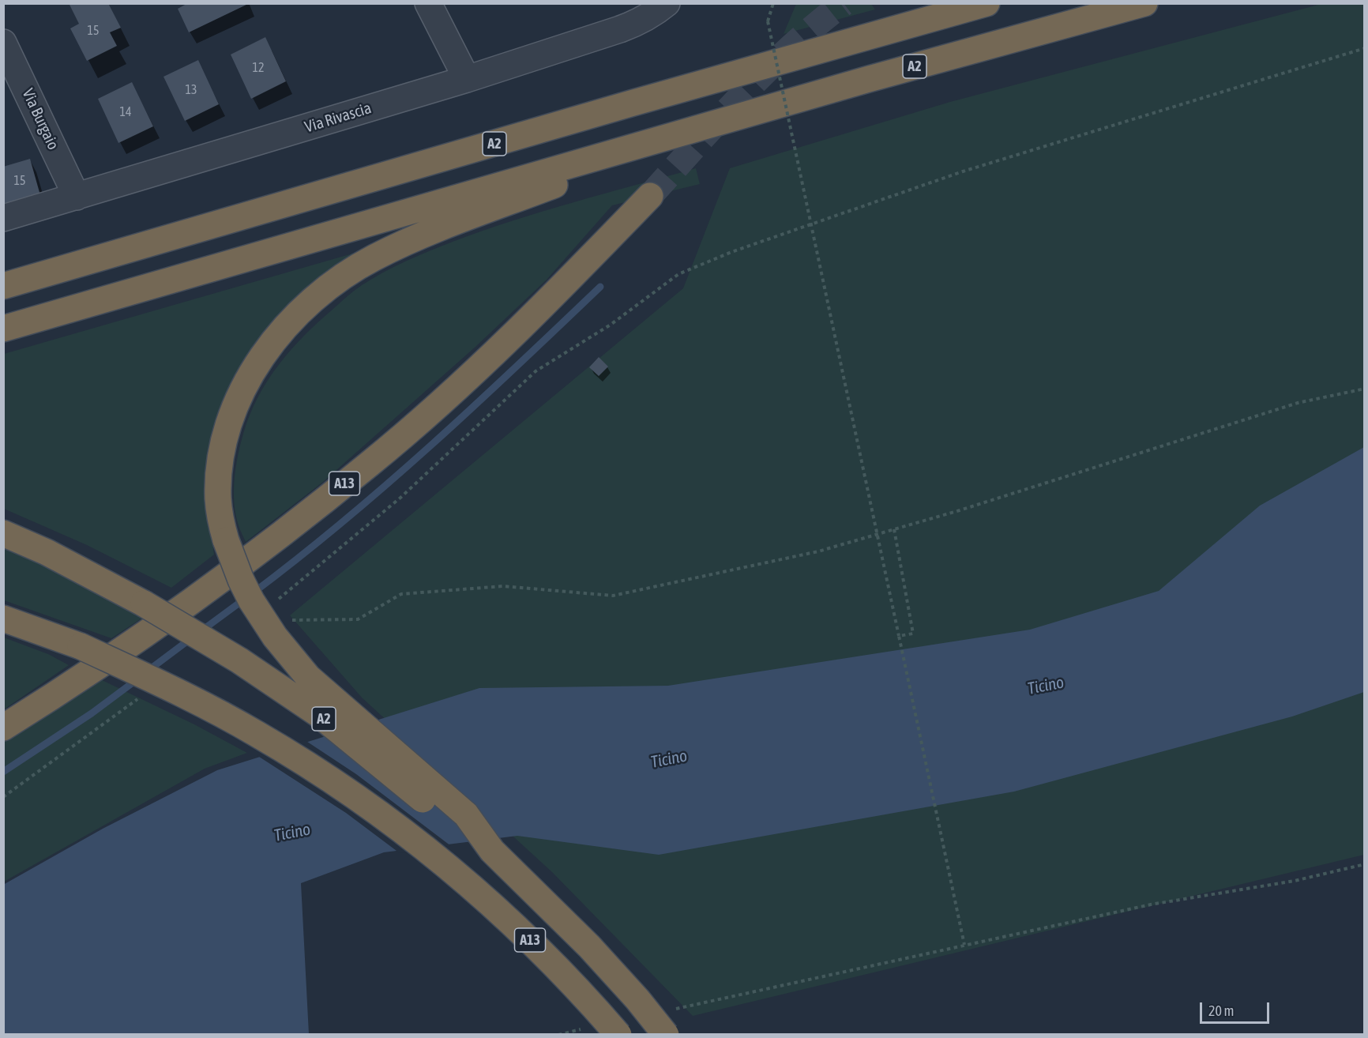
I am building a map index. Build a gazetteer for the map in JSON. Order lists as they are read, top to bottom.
{
  "streets": {
    "highway": ["A2", "A13"],
    "street": ["Via Rivascia", "Via Burgaio"]
  },
  "crossings": [
    ["A2", "A13"],
    ["Via Rivascia", "Via Burgaio"]
  ],
  "water": ["Ticino"],
  "house_numbers": [
    "15",
    "12",
    "13",
    "14",
    "15"
  ],
  "scale_bar": "20 m"
}
